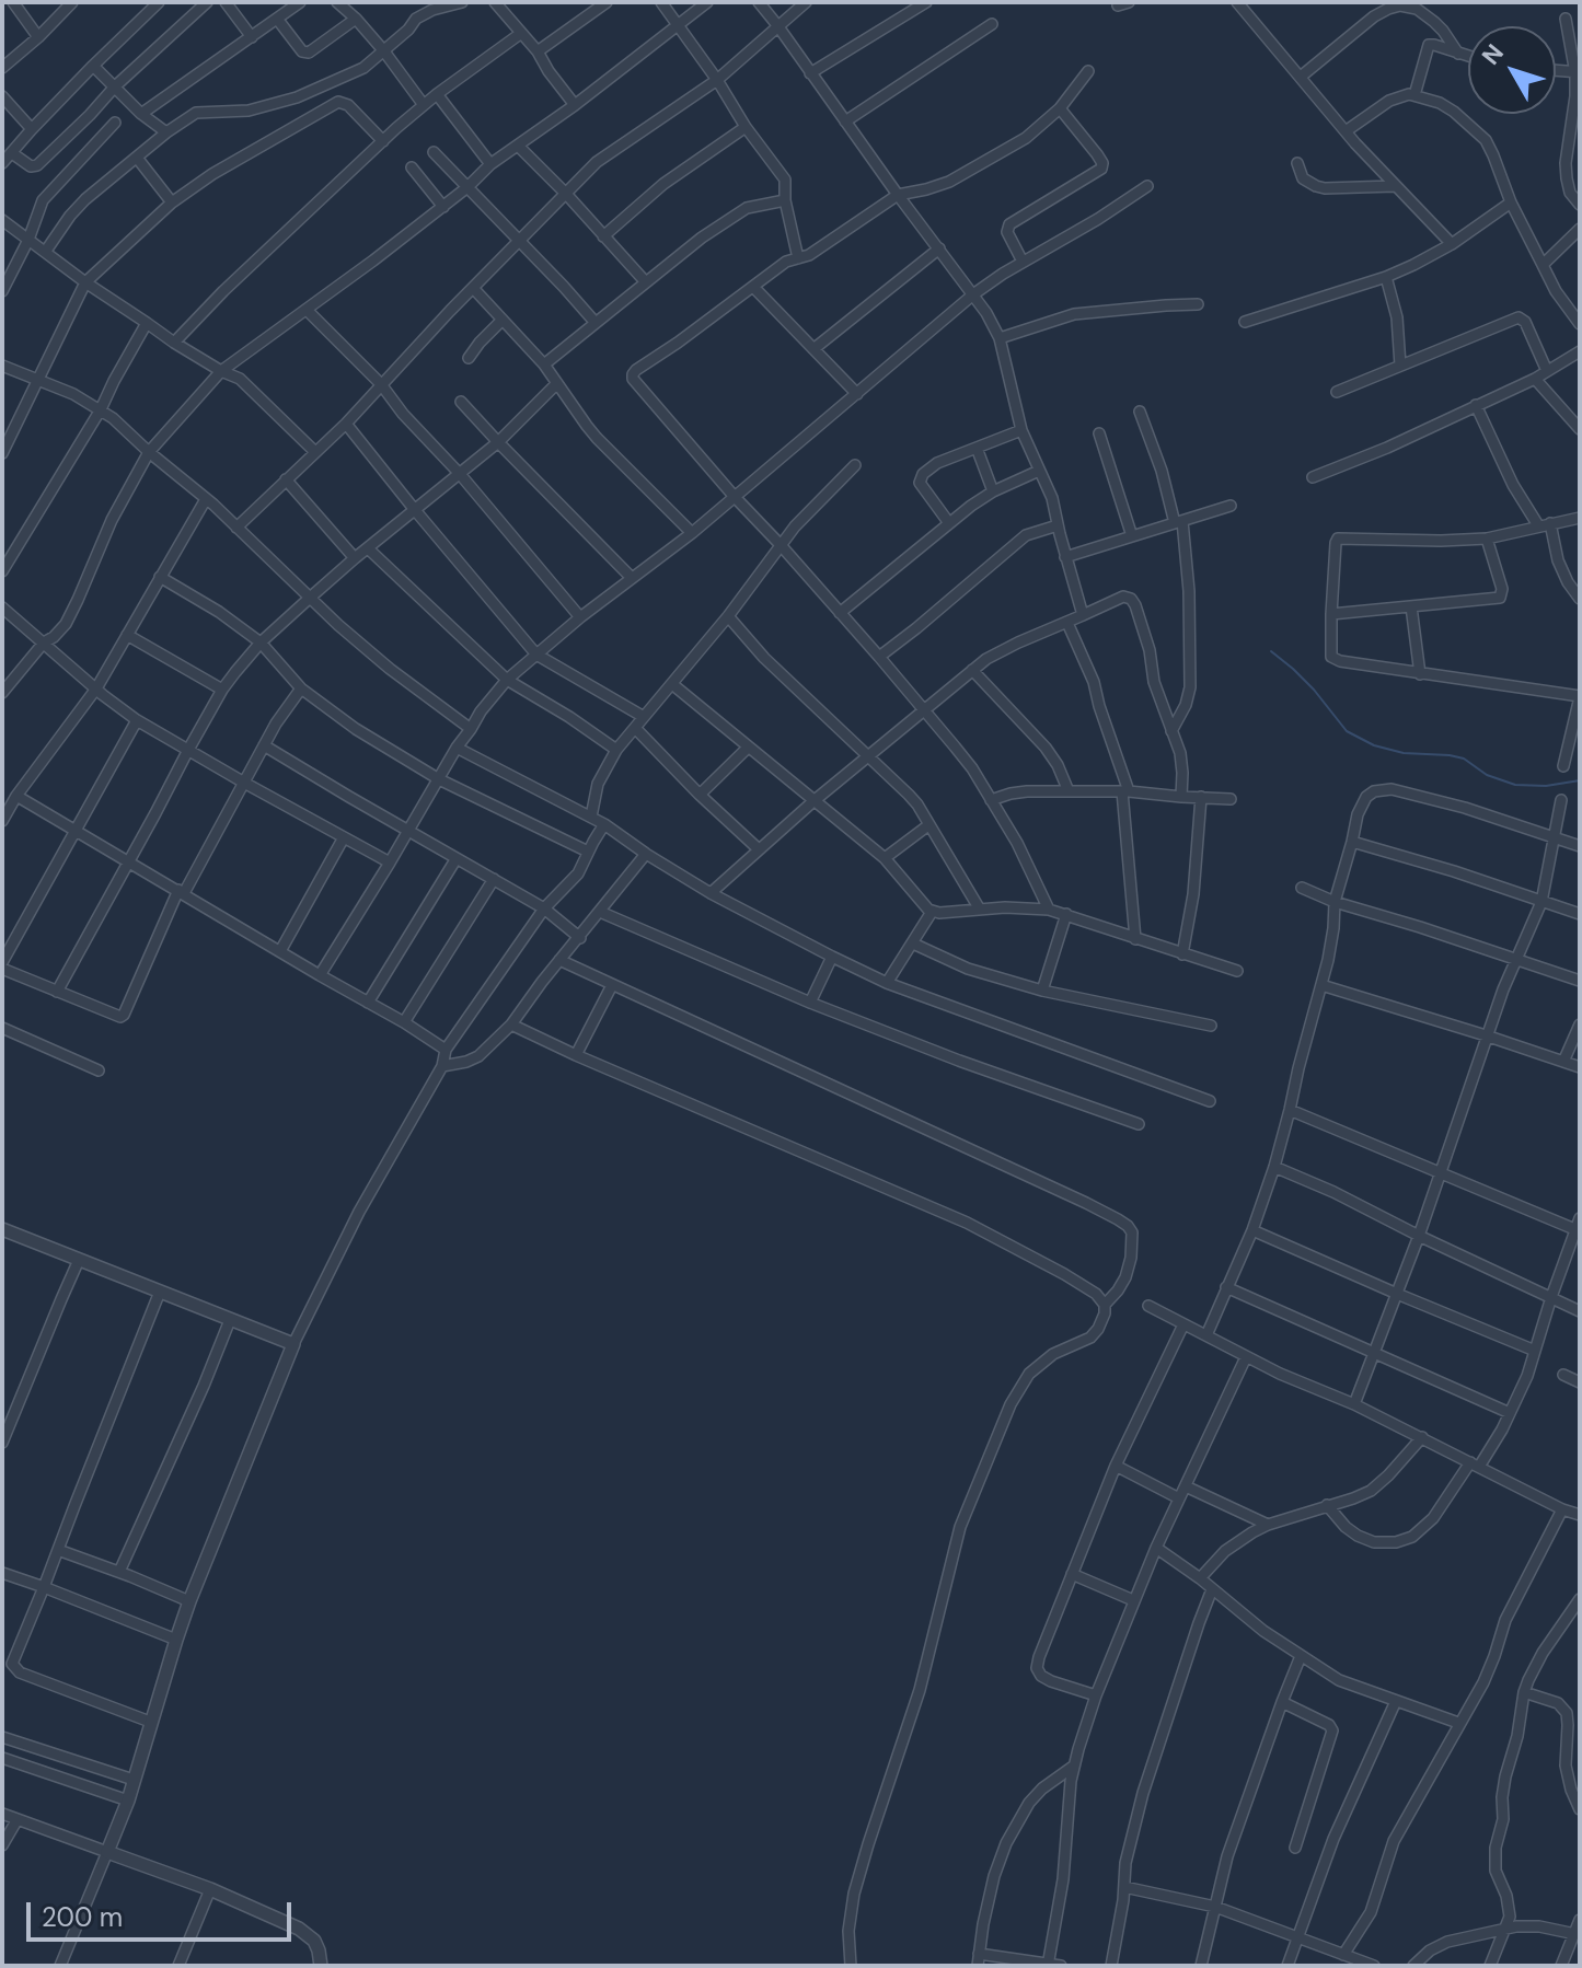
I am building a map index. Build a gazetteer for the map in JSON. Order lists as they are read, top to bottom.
{
  "scale_bar": "200 m",
  "north": "top left"
}
